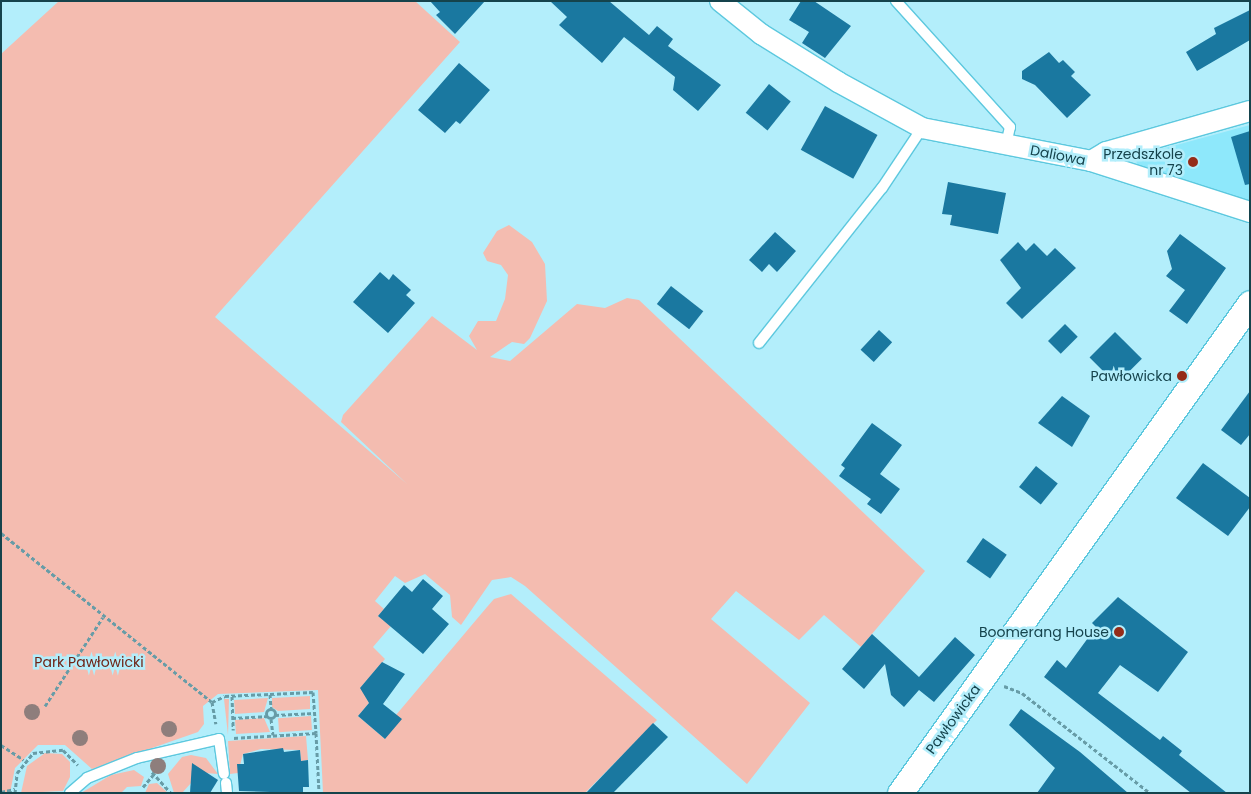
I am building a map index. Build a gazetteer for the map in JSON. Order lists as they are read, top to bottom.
{
  "streets": {
    "street": ["Daliowa", "Pawłowicka"]
  },
  "parks": ["Park Pawłowicki"],
  "places": ["Przedszkole nr 73", "Pawłowicka", "Boomerang House"]
}
